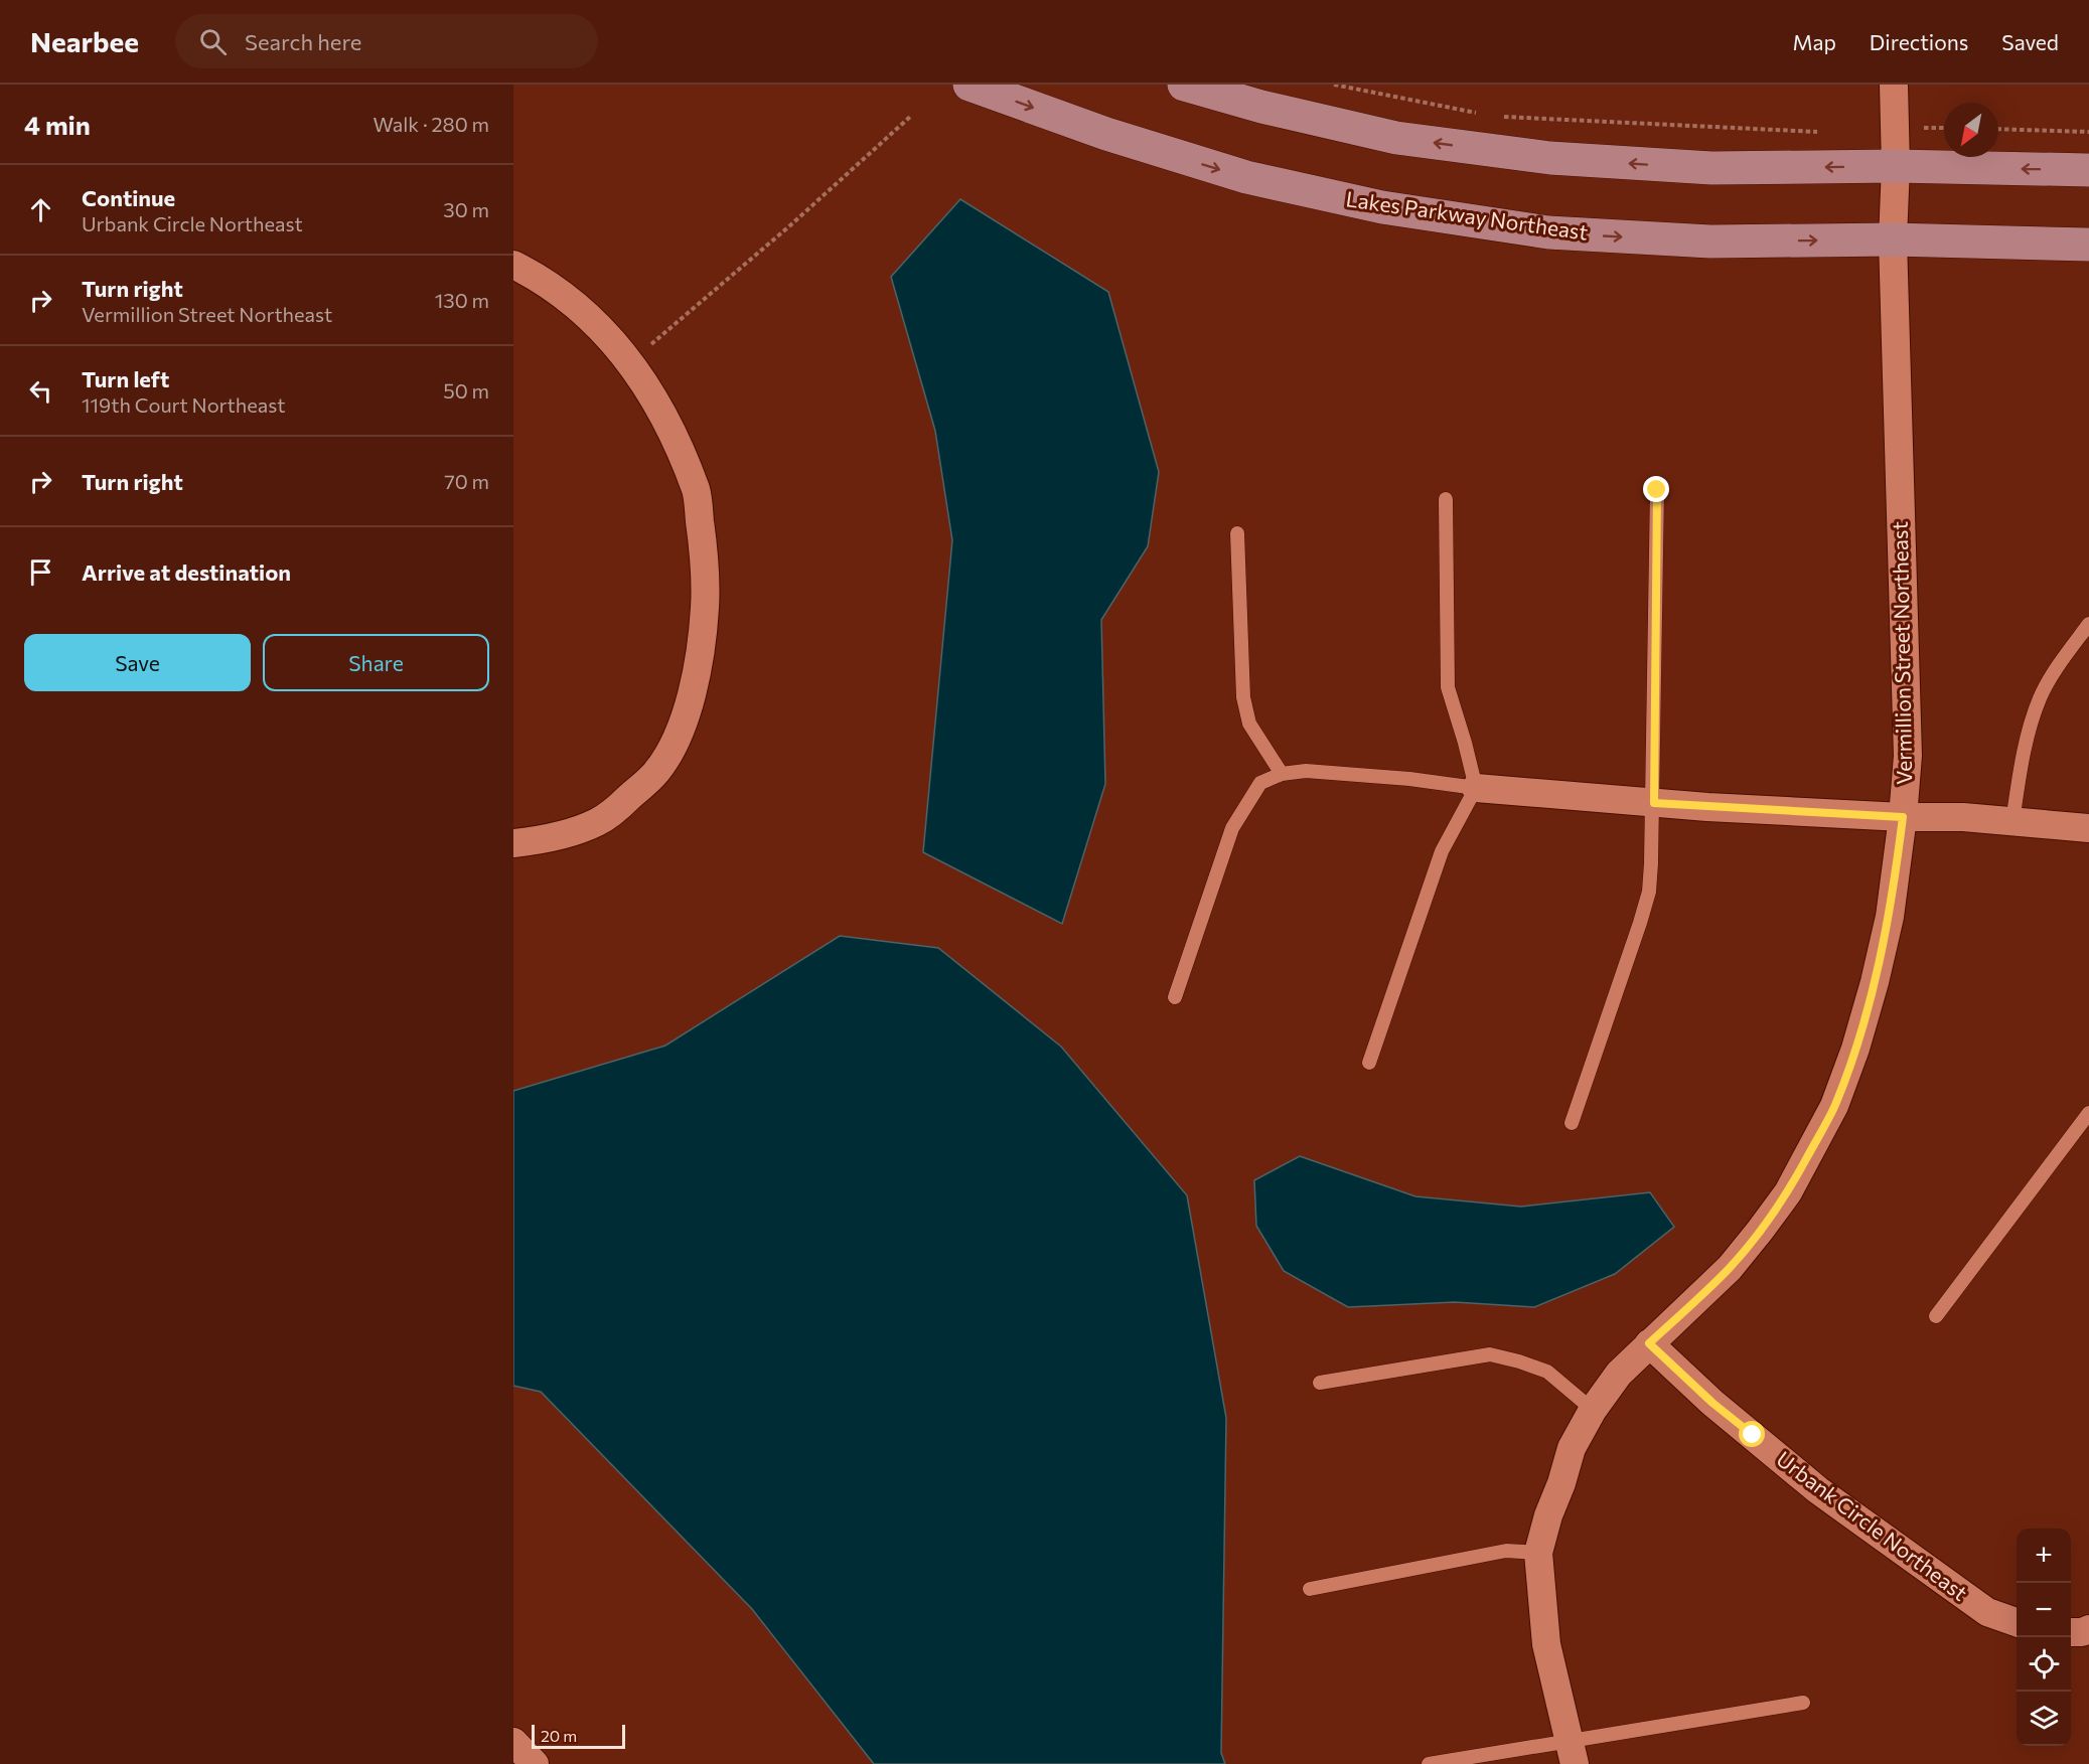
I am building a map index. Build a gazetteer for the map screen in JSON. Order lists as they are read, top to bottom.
{
  "streets": {
    "street": ["Lakes Parkway Northeast", "Vermillion Street Northeast", "Urbank Circle Northeast"]
  },
  "crossings": [
    ["Lakes Parkway Northeast", "Vermillion Street Northeast"],
    ["Vermillion Street Northeast", "Urbank Circle Northeast"]
  ],
  "scale_bar": "20 m",
  "north": "bottom left",
  "page": {
    "header": "Nearbee",
    "search": "Search here",
    "nav": ["Map", "Directions", "Saved"],
    "heading": ["4 min", "Walk · 280 m"],
    "list": [
      ["Continue", "Urbank Circle Northeast", "30 m"],
      ["Turn right", "Vermillion Street Northeast", "130 m"],
      ["Turn left", "119th Court Northeast", "50 m"],
      ["Turn right", "70 m"],
      "Arrive at destination"
    ],
    "buttons": ["Save", "Share"],
    "map_buttons": ["+", "−"],
    "scale": "20 m"
  }
}
